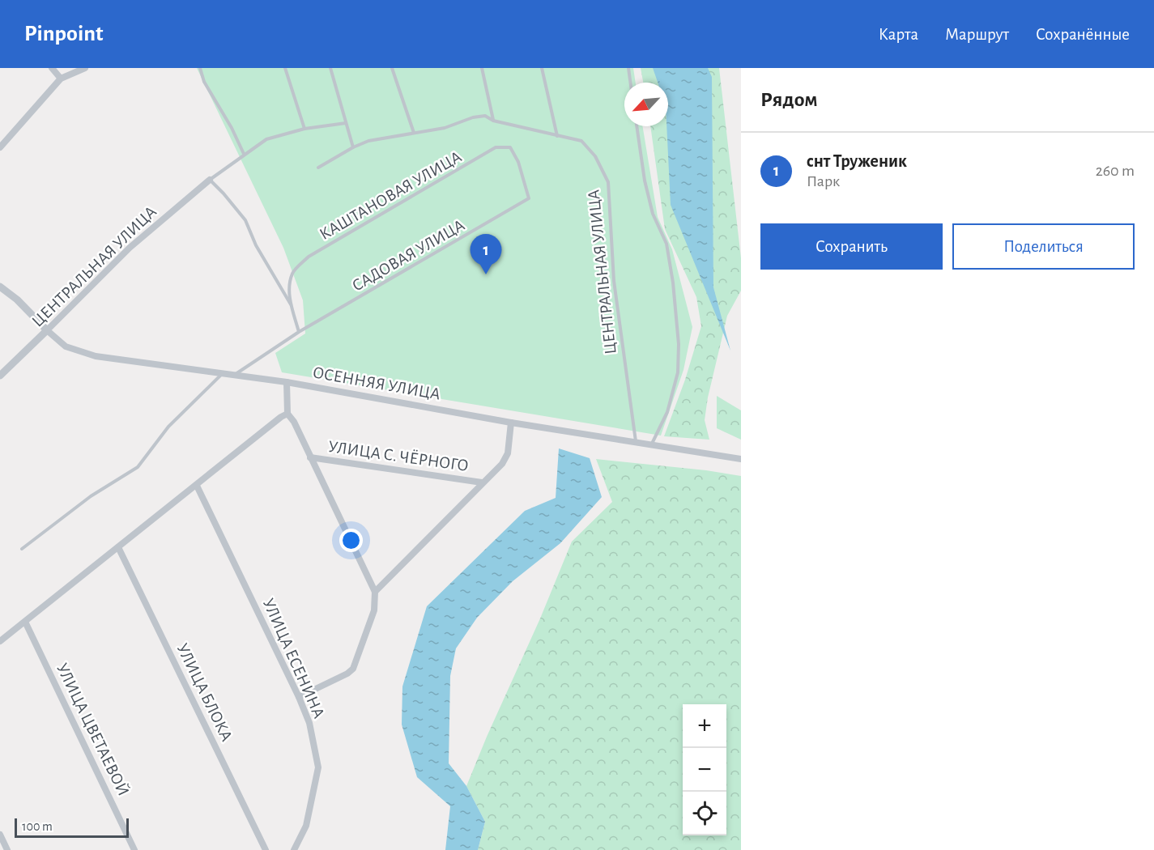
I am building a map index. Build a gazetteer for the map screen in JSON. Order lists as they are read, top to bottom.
{
  "streets": {
    "street": [
      "ЦЕНТРАЛЬНАЯ УЛИЦА",
      "ОСЕННЯЯ УЛИЦА",
      "УЛИЦА С. ЧЁРНОГО",
      "УЛИЦА ЕСЕНИНА",
      "УЛИЦА БЛОКА",
      "УЛИЦА ЦВЕТАЕВОЙ"
    ],
    "lane": ["КАШТАНОВАЯ УЛИЦА", "САДОВАЯ УЛИЦА"]
  },
  "crossings": [
    ["КАШТАНОВАЯ УЛИЦА", "САДОВАЯ УЛИЦА"],
    ["ЦЕНТРАЛЬНАЯ УЛИЦА", "ОСЕННЯЯ УЛИЦА"]
  ],
  "scale_bar": "100 m",
  "north": "bottom left",
  "page": {
    "header": "Pinpoint",
    "nav": ["Карта", "Маршрут", "Сохранённые"],
    "heading": "Рядом",
    "list": [
      {
        "mark": "1",
        "name": "снт Труженик",
        "note": "Парк",
        "value": "260 m"
      }
    ],
    "buttons": ["Сохранить", "Поделиться"],
    "pins": "1",
    "map_buttons": ["+", "−"],
    "scale": "100 m"
  }
}
